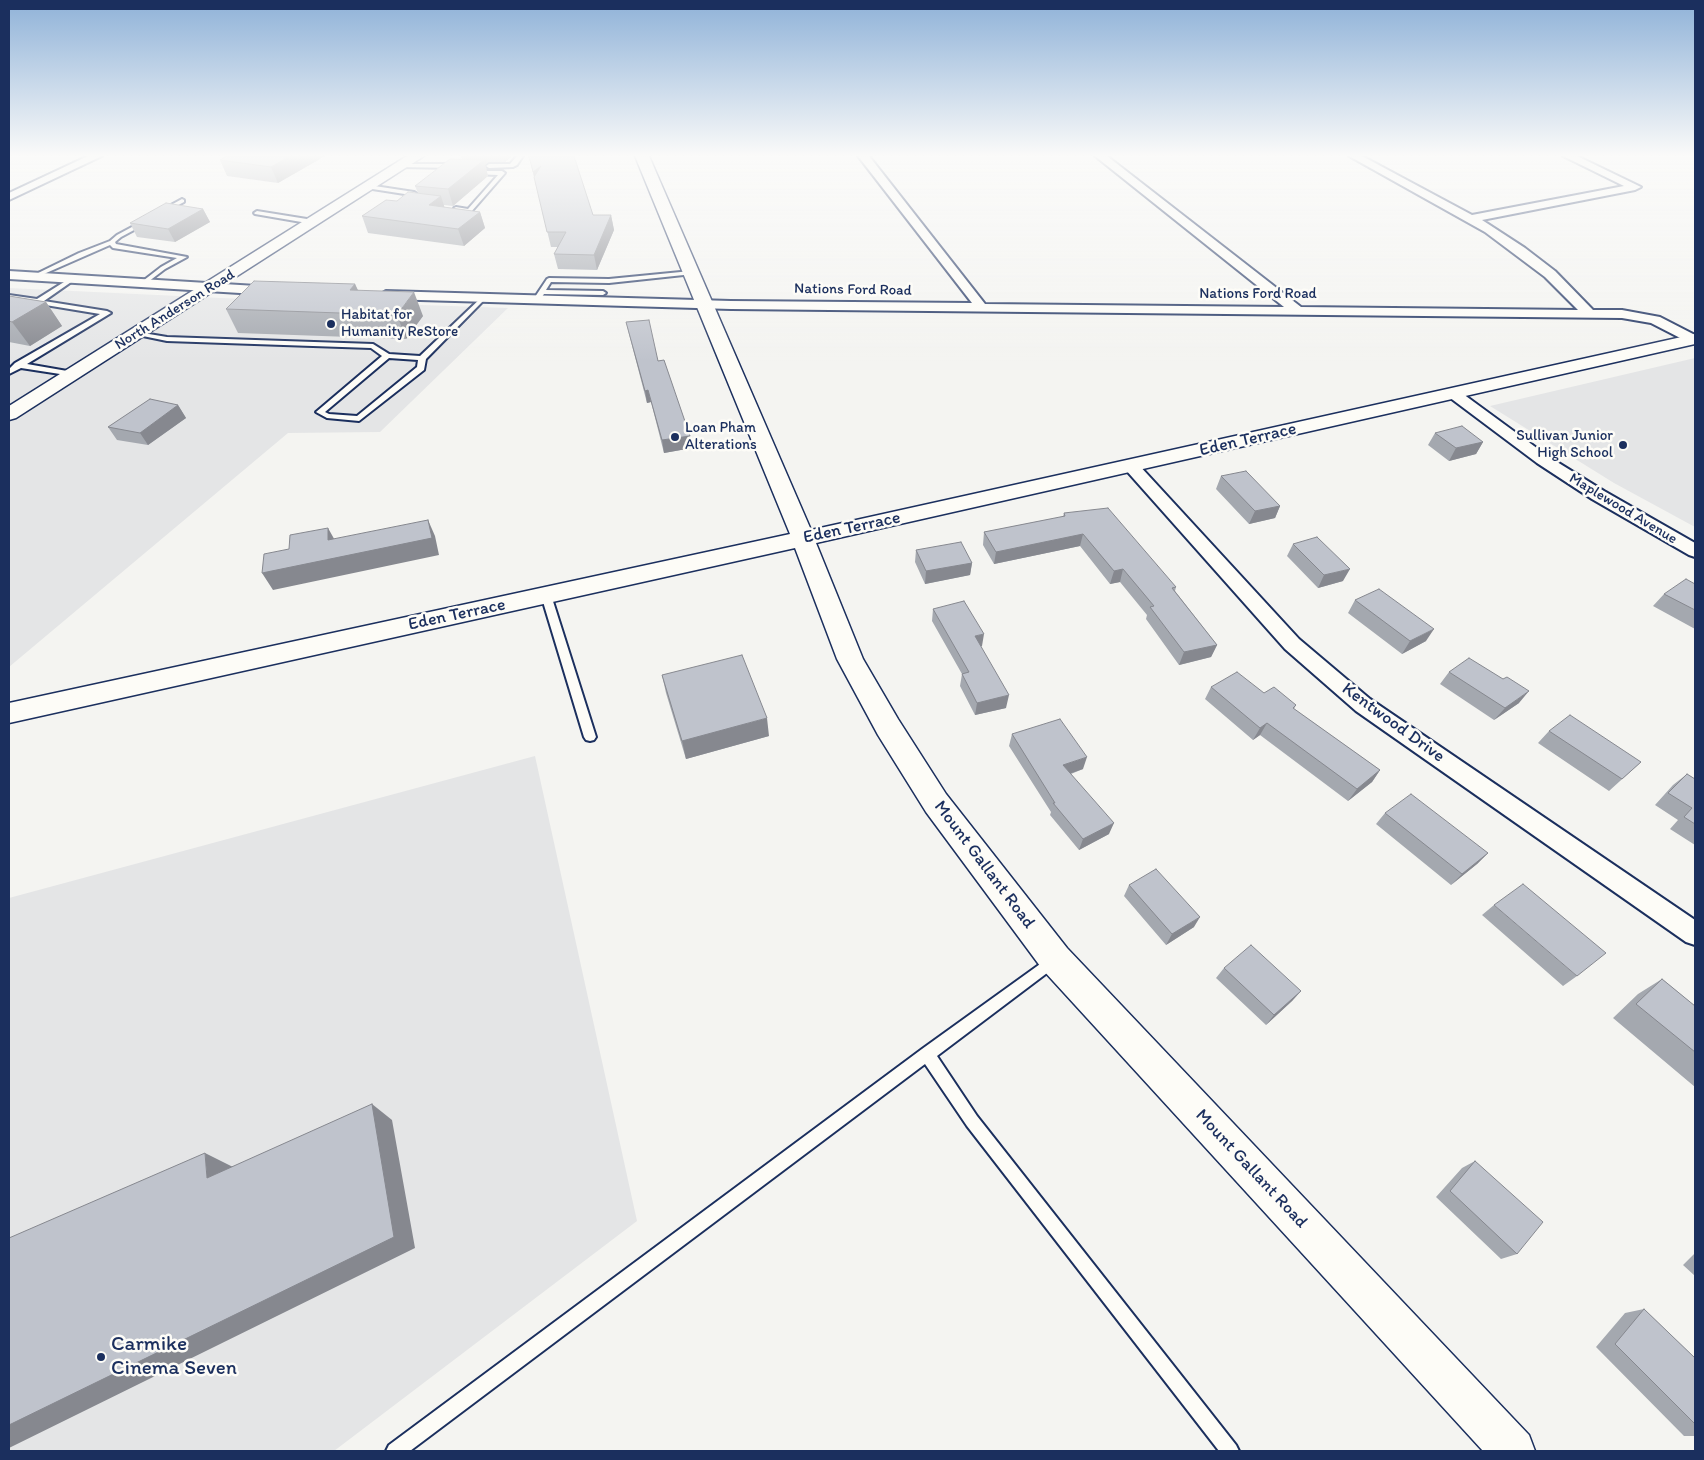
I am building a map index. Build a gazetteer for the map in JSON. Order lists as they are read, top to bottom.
{
  "streets": {
    "street": [
      "Nations Ford Road",
      "North Anderson Road",
      "Eden Terrace",
      "Maplewood Avenue",
      "Kentwood Drive",
      "Mount Gallant Road"
    ]
  },
  "crossings": [
    ["Nations Ford Road", "Eden Terrace"],
    ["Nations Ford Road", "Mount Gallant Road"],
    ["Eden Terrace", "Maplewood Avenue"],
    ["Eden Terrace", "Kentwood Drive"],
    ["Eden Terrace", "Mount Gallant Road"]
  ],
  "places": [
    "Habitat for Humanity ReStore",
    "Loan Pham Alterations",
    "Sullivan Junior High School",
    "Carmike Cinema Seven"
  ]
}
